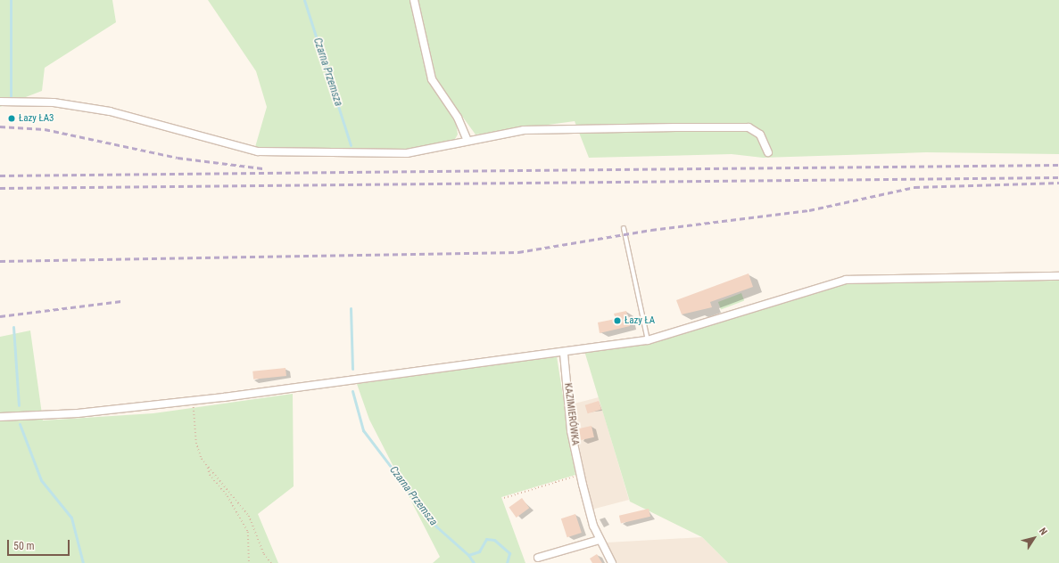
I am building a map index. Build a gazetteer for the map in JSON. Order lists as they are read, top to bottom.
{
  "streets": {
    "street": ["KAZIMIERÓWKA"]
  },
  "water": ["Czarna Przemsza"],
  "places": ["Łazy ŁA3", "Łazy ŁA"],
  "scale_bar": "50 m",
  "north": "top right"
}
